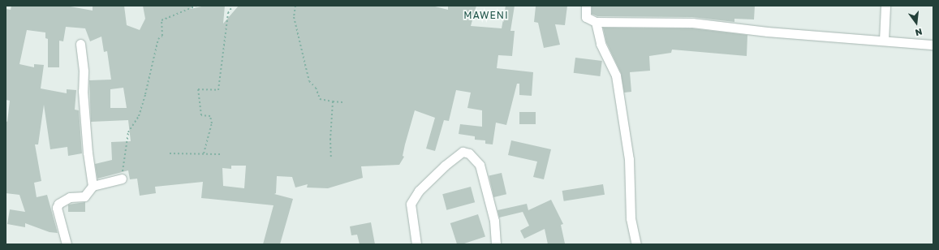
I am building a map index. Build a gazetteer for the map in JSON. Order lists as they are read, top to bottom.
{
  "districts": ["MAWENI"],
  "north": "bottom"
}
